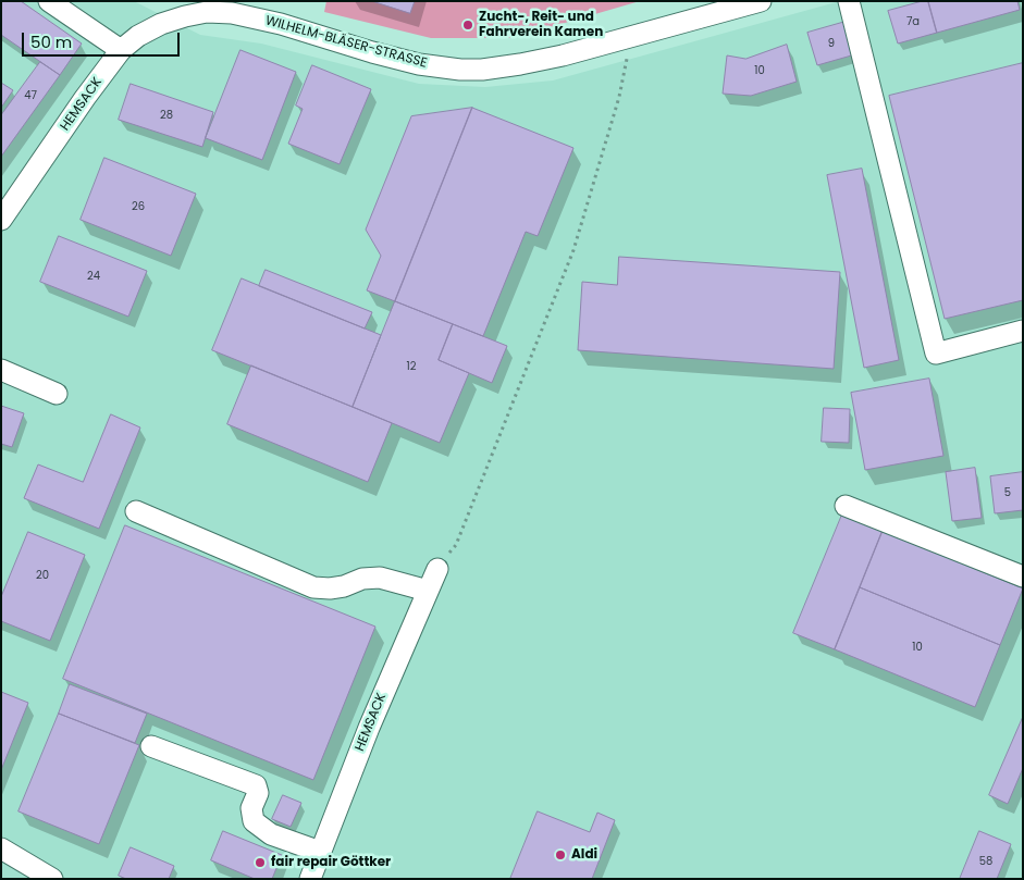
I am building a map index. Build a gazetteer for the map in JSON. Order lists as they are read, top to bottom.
{
  "streets": {
    "street": ["WILHELM-BLÄSER-STRASSE", "HEMSACK"]
  },
  "crossings": [
    ["WILHELM-BLÄSER-STRASSE", "HEMSACK"]
  ],
  "places": ["Zucht-, Reit- und Fahrverein Kamen", "Aldi", "fair repair Göttker"],
  "house_numbers": [
    "7a",
    "9",
    "10",
    "47",
    "28",
    "26",
    "24",
    "12",
    "5",
    "20",
    "10",
    "58"
  ],
  "scale_bar": "50 m"
}
